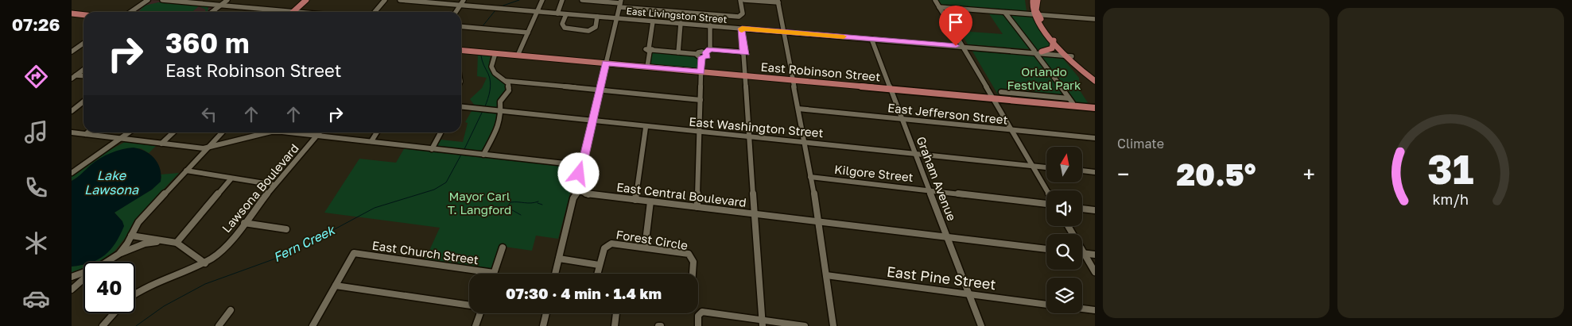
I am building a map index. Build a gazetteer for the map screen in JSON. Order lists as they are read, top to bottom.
{
  "streets": {
    "main road": ["East Robinson Street"],
    "street": [
      "East Livingston Street",
      "East Jefferson Street",
      "East Washington Street",
      "Kilgore Street",
      "Graham Avenue",
      "Lawsona Boulevard",
      "East Central Boulevard",
      "Forest Circle",
      "East Church Street",
      "East Pine Street"
    ]
  },
  "crossings": [
    ["East Livingston Street", "Graham Avenue"],
    ["East Robinson Street", "Graham Avenue"],
    ["East Jefferson Street", "Graham Avenue"],
    ["East Washington Street", "Graham Avenue"],
    ["Kilgore Street", "Graham Avenue"],
    ["Graham Avenue", "East Central Boulevard"],
    ["Graham Avenue", "East Pine Street"]
  ],
  "water": ["Lake Lawsona", "Fern Creek"],
  "parks": ["Orlando Festival Park", "Mayor Carl T. Langford"],
  "north": "top",
  "page": {
    "tabs": "07:26",
    "tile": "Climate",
    "turn": ["360 m", "East Robinson Street"],
    "heat": ["−", "20.5°", "+"],
    "limit": "40",
    "trip": "07:30 · 4 min · 1.4 km",
    "gauge": ["31", "km/h"]
  }
}
